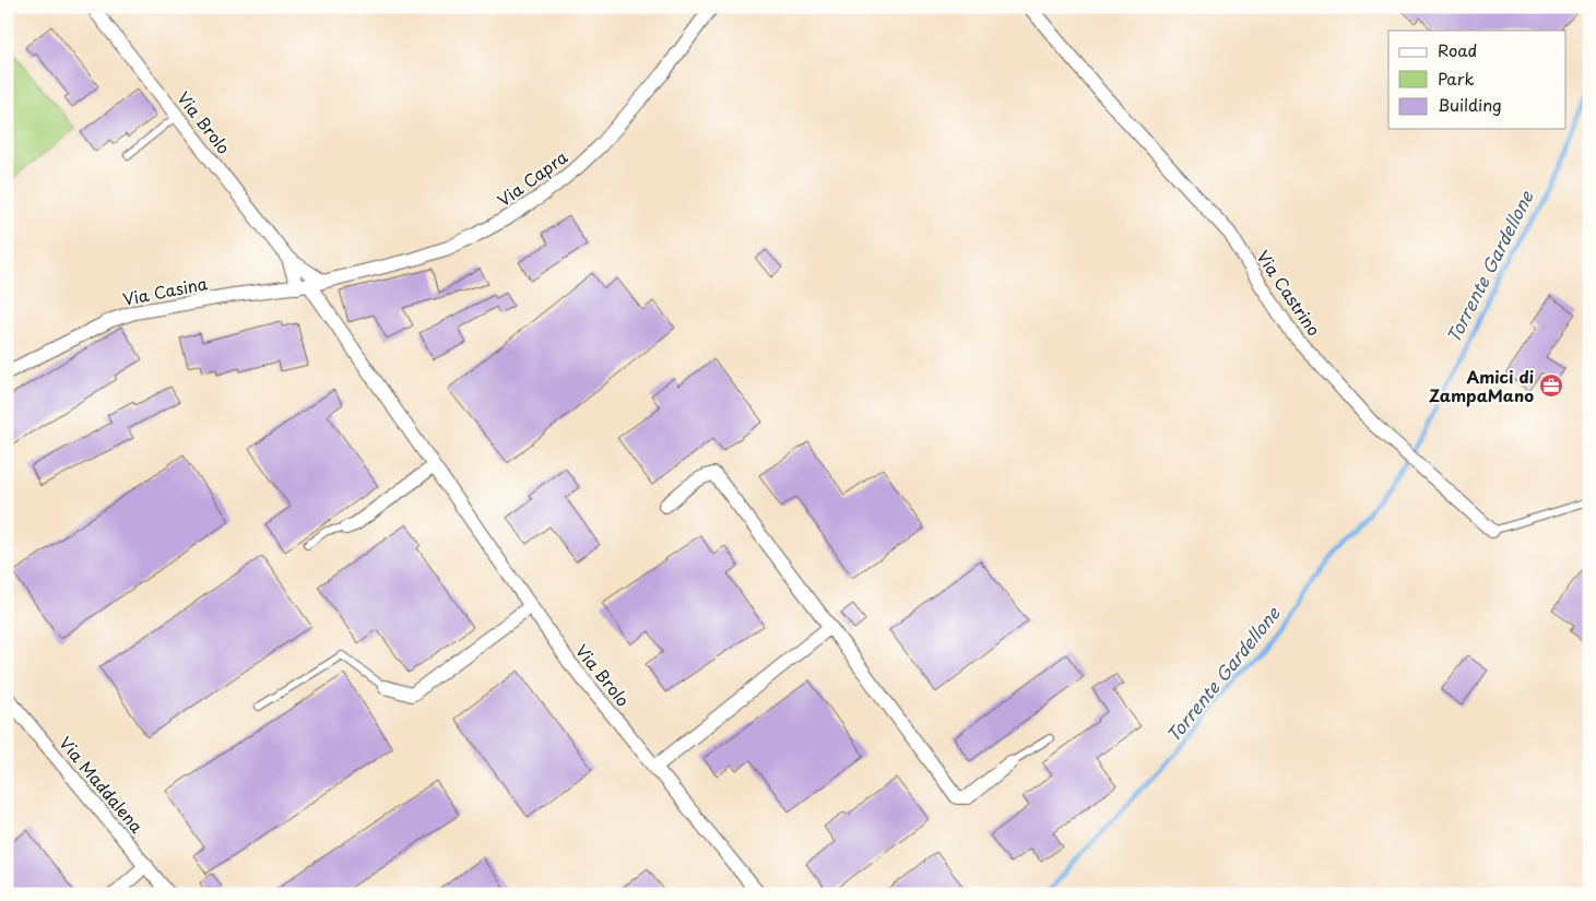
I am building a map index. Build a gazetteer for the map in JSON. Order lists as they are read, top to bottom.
{
  "streets": {
    "street": [
      "Via Brolo",
      "Via Capra",
      "Via Casina",
      "Via Castrino",
      "Via Maddalena"
    ]
  },
  "crossings": [
    ["Via Brolo", "Via Capra"],
    ["Via Brolo", "Via Casina"],
    ["Via Capra", "Via Casina"]
  ],
  "water": ["Torrente Gardellone"],
  "places": {
    "office": ["Amici di ZampaMano"]
  },
  "legend": ["Road", "Park", "Building"]
}
